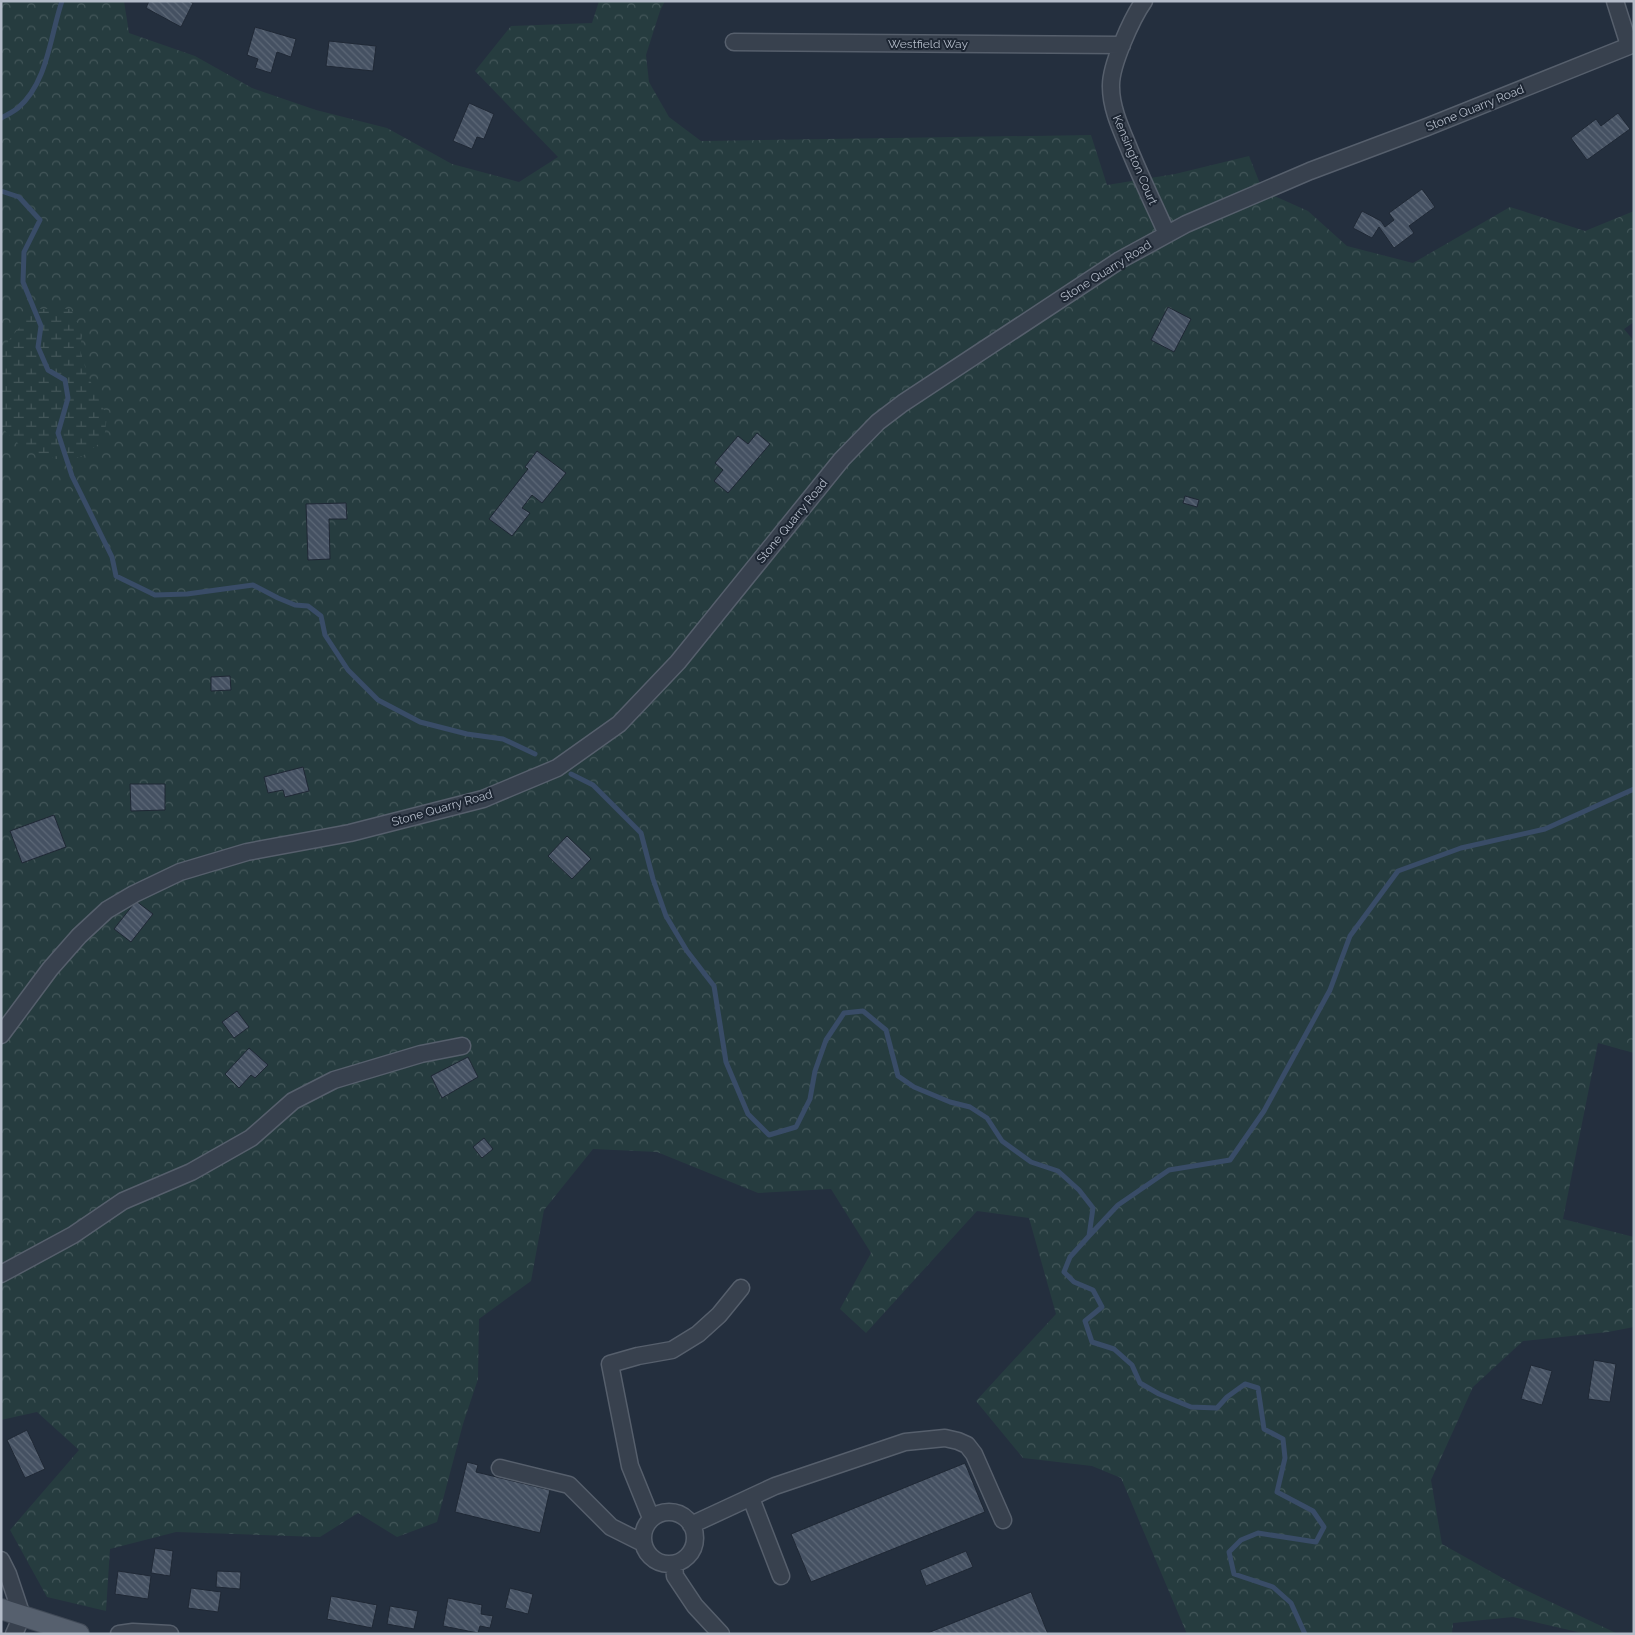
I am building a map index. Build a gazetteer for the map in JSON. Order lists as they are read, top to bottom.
{
  "streets": {
    "street": ["Westfield Way", "Stone Quarry Road", "Kensington Court"]
  },
  "crossings": [
    ["Westfield Way", "Kensington Court"],
    ["Stone Quarry Road", "Kensington Court"]
  ]
}
